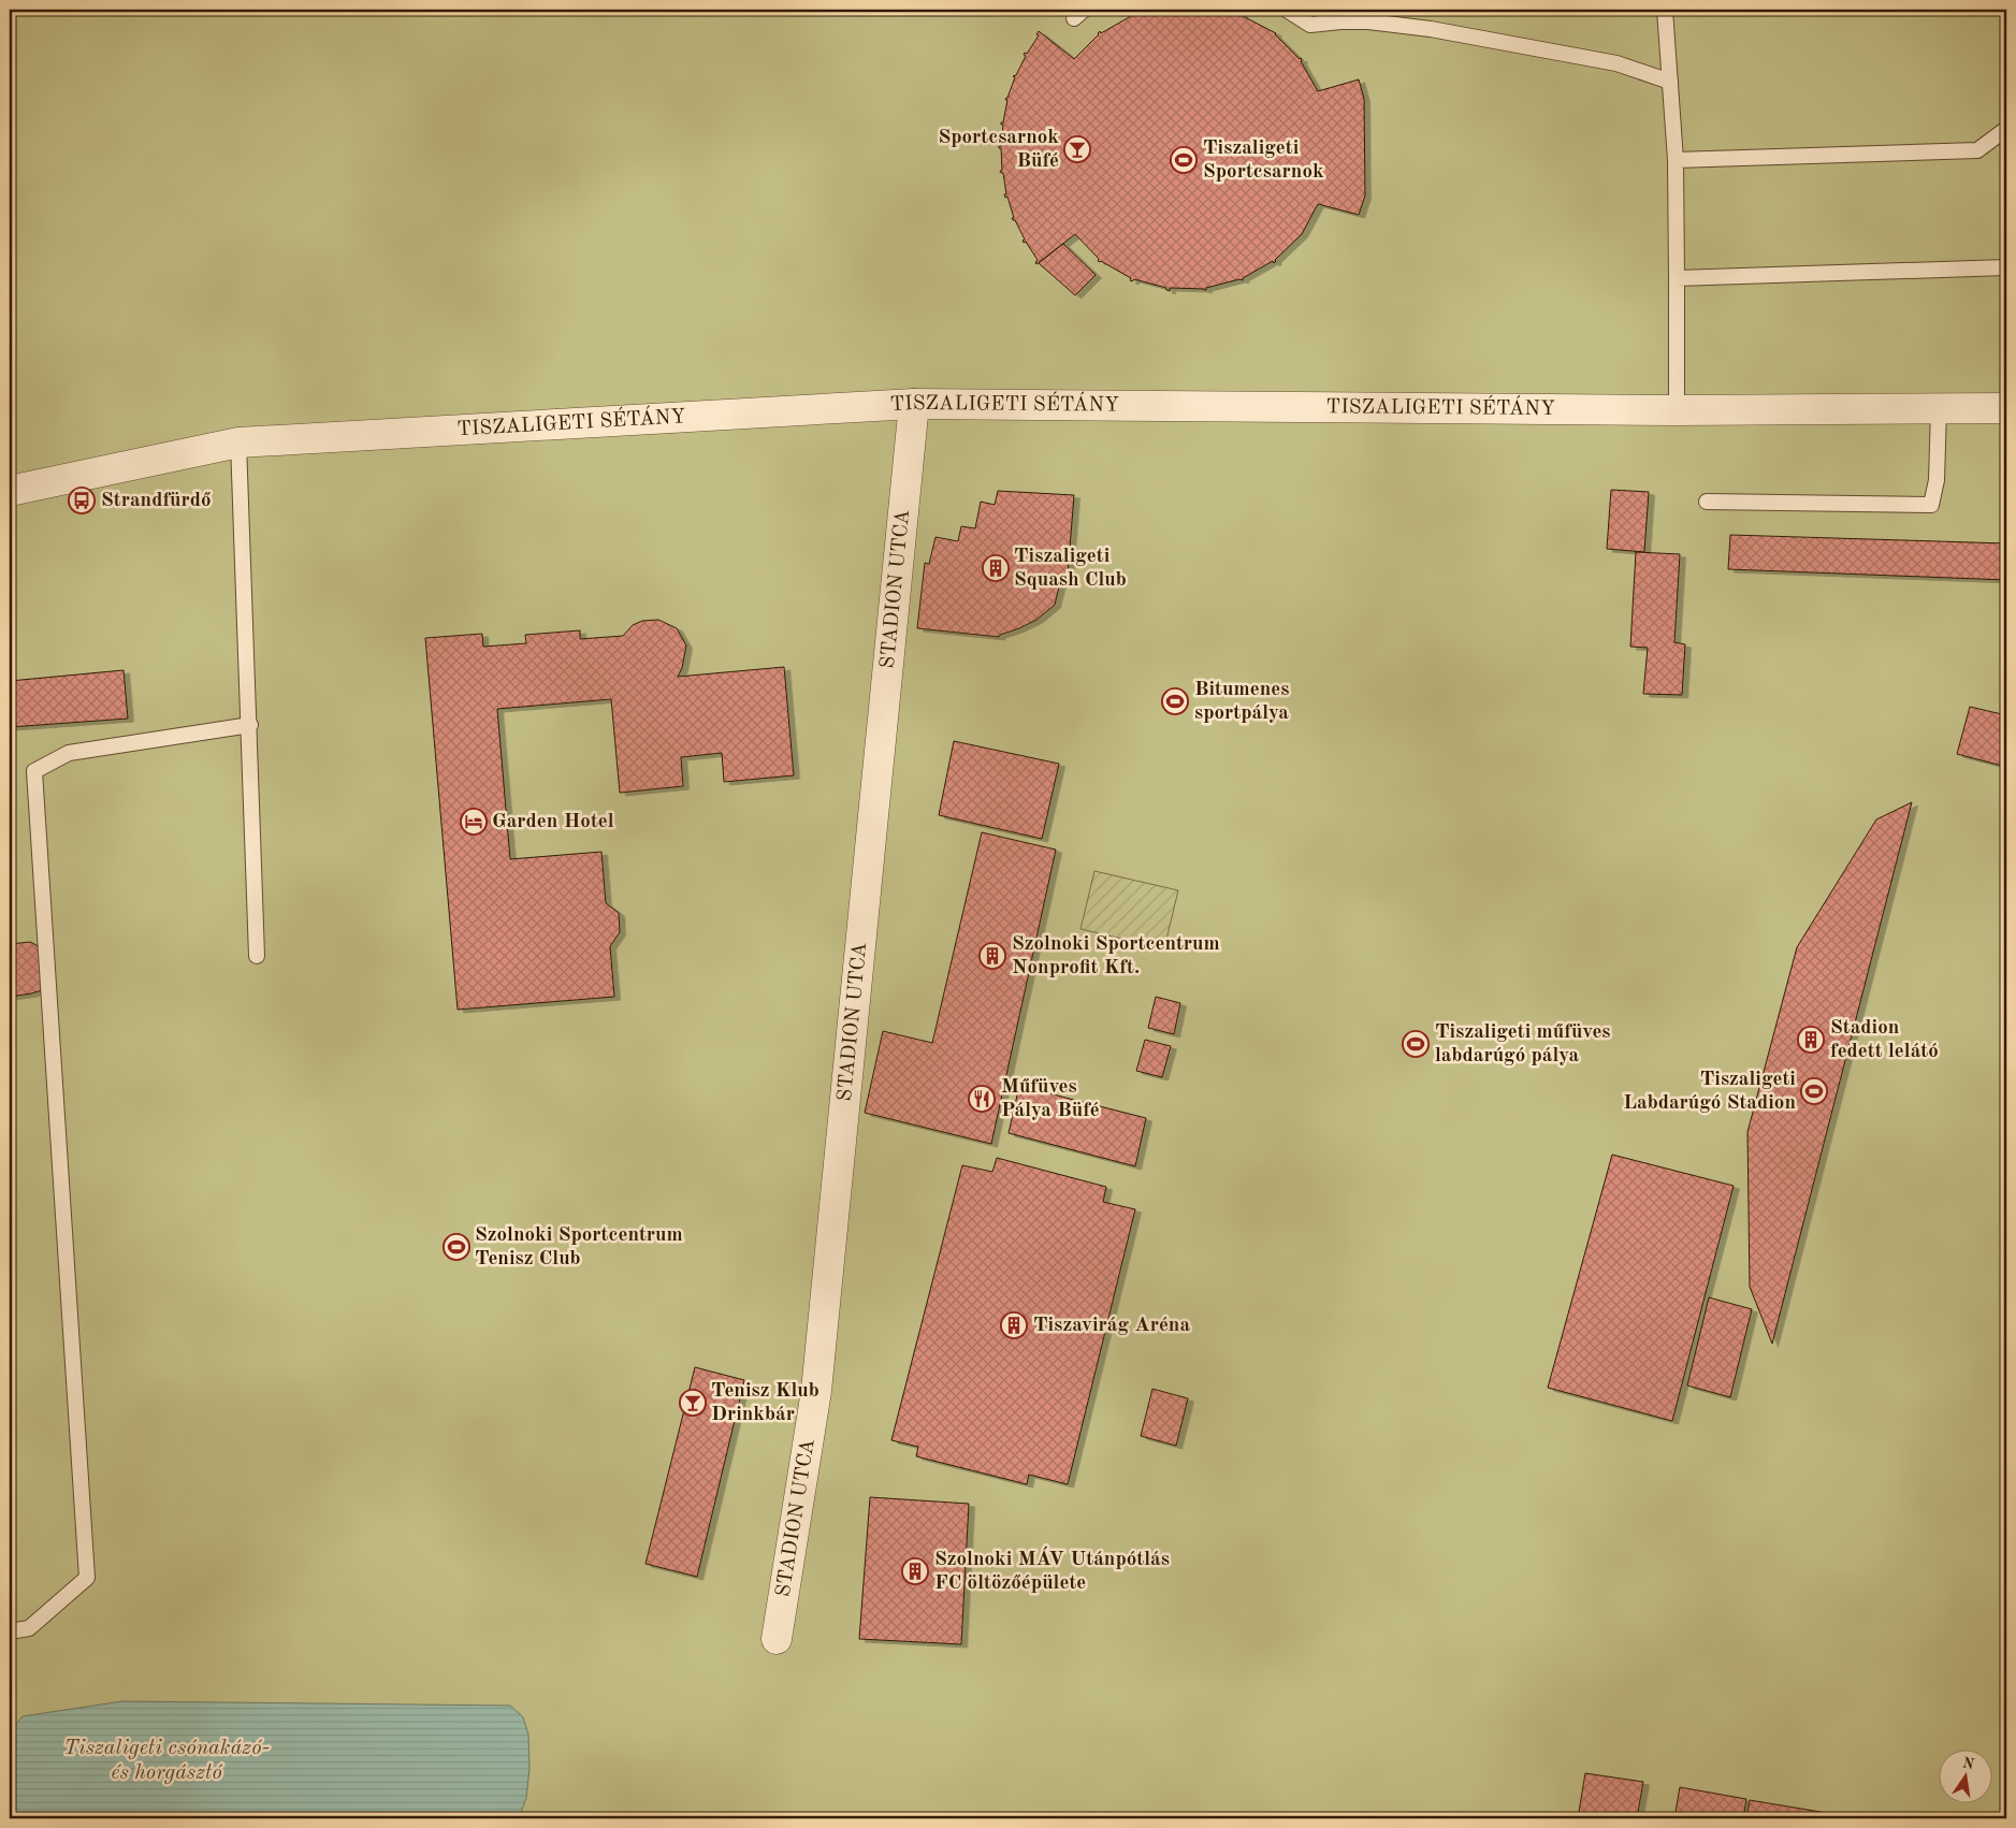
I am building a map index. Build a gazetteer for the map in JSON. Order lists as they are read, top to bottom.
{
  "streets": {
    "street": ["TISZALIGETI SÉTÁNY", "STADION UTCA"]
  },
  "crossings": [
    ["TISZALIGETI SÉTÁNY", "STADION UTCA"]
  ],
  "water": ["Tiszaligeti csónakázó- és horgásztó"],
  "places": {
    "bar": ["Sportcsarnok Büfé", "Tenisz Klub Drinkbár"],
    "sports": [
      "Tiszaligeti Sportcsarnok",
      "Bitumenes sportpálya",
      "Tiszaligeti műfüves labdarúgó pálya",
      "Tiszaligeti Labdarúgó Stadion",
      "Szolnoki Sportcentrum Tenisz Club"
    ],
    "bus stop": ["Strandfürdő"],
    "building": [
      "Tiszaligeti Squash Club",
      "Szolnoki Sportcentrum Nonprofit Kft.",
      "Stadion fedett lelátó",
      "Tiszavirág Aréna",
      "Szolnoki MÁV Utánpótlás FC öltözőépülete"
    ],
    "hotel": ["Garden Hotel"],
    "restaurant": ["Műfüves Pálya Büfé"]
  },
  "north": "top"
}
